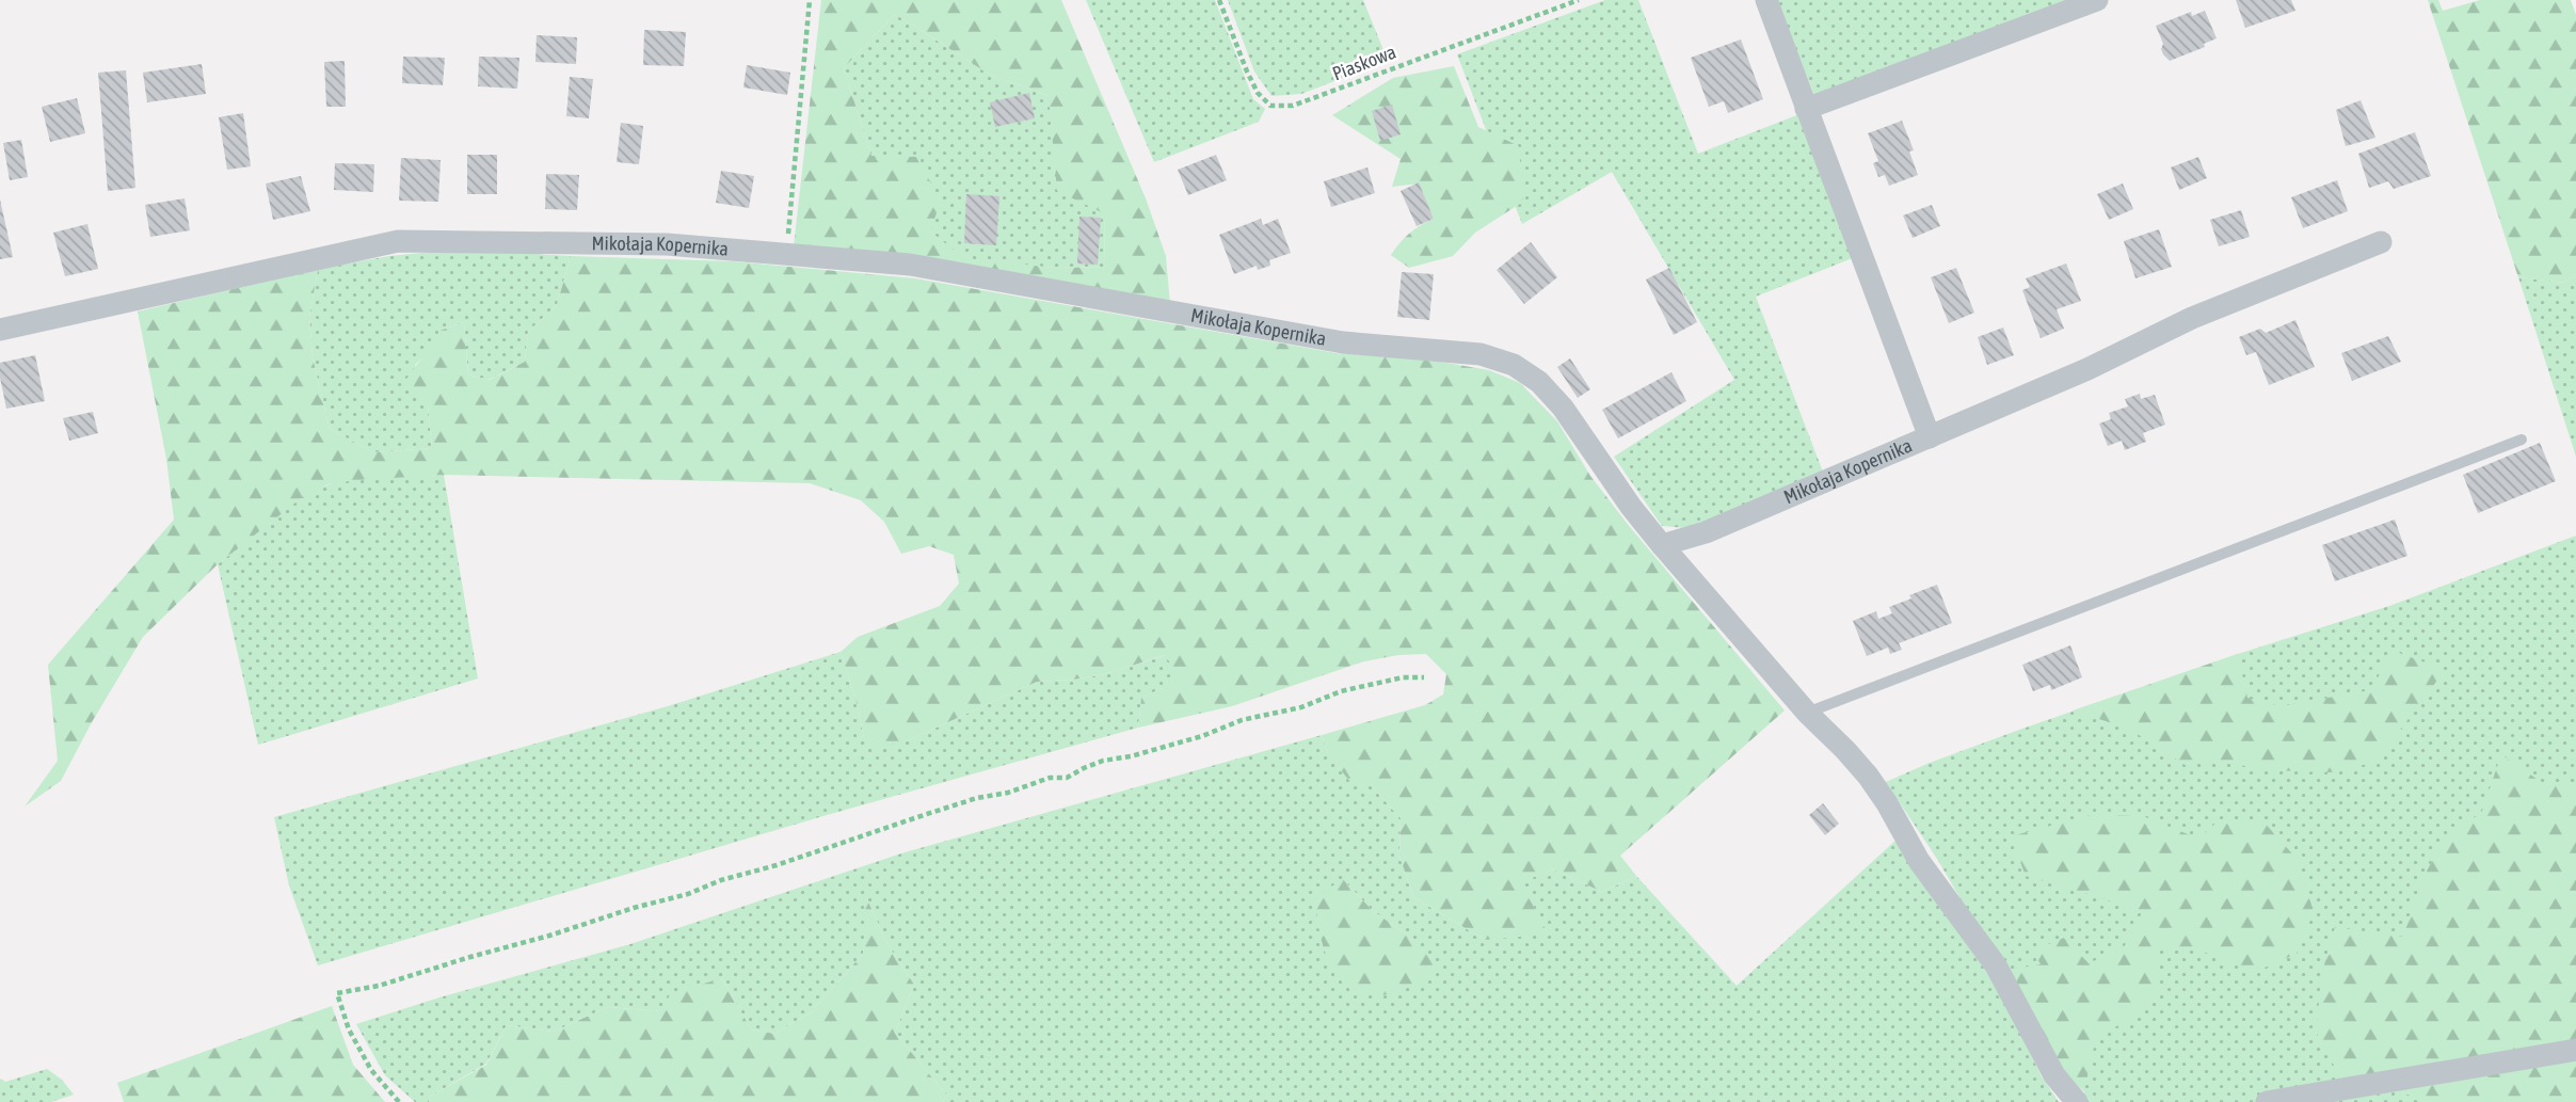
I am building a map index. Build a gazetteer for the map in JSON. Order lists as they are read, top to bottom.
{
  "streets": {
    "street": ["Mikołaja Kopernika"],
    "path": ["Piaskowa"]
  }
}
